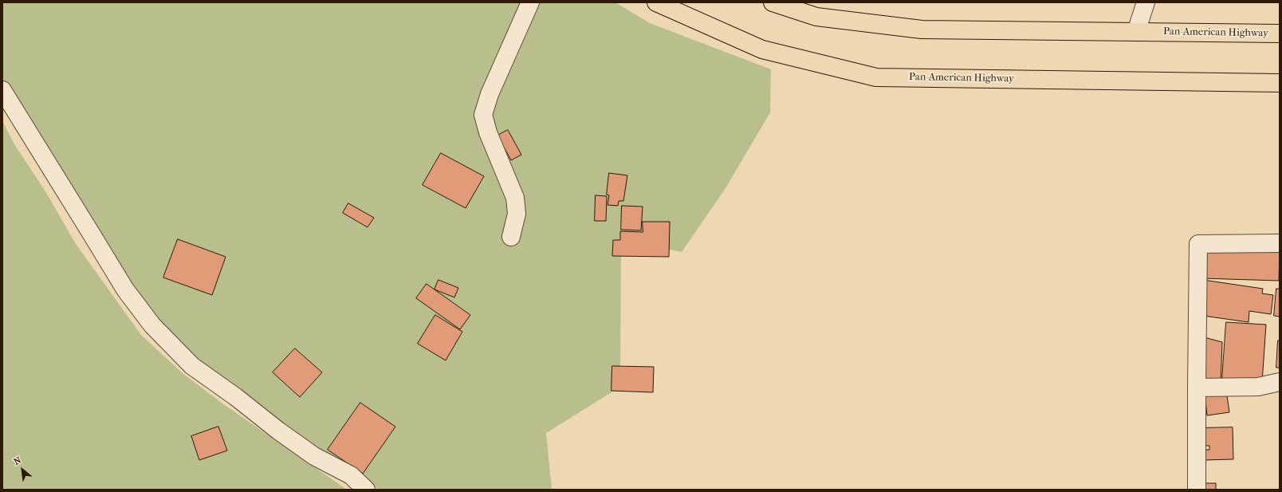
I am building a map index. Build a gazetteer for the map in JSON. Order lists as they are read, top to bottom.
{
  "streets": {
    "highway": ["Pan-American Highway"]
  },
  "north": "top left"
}
